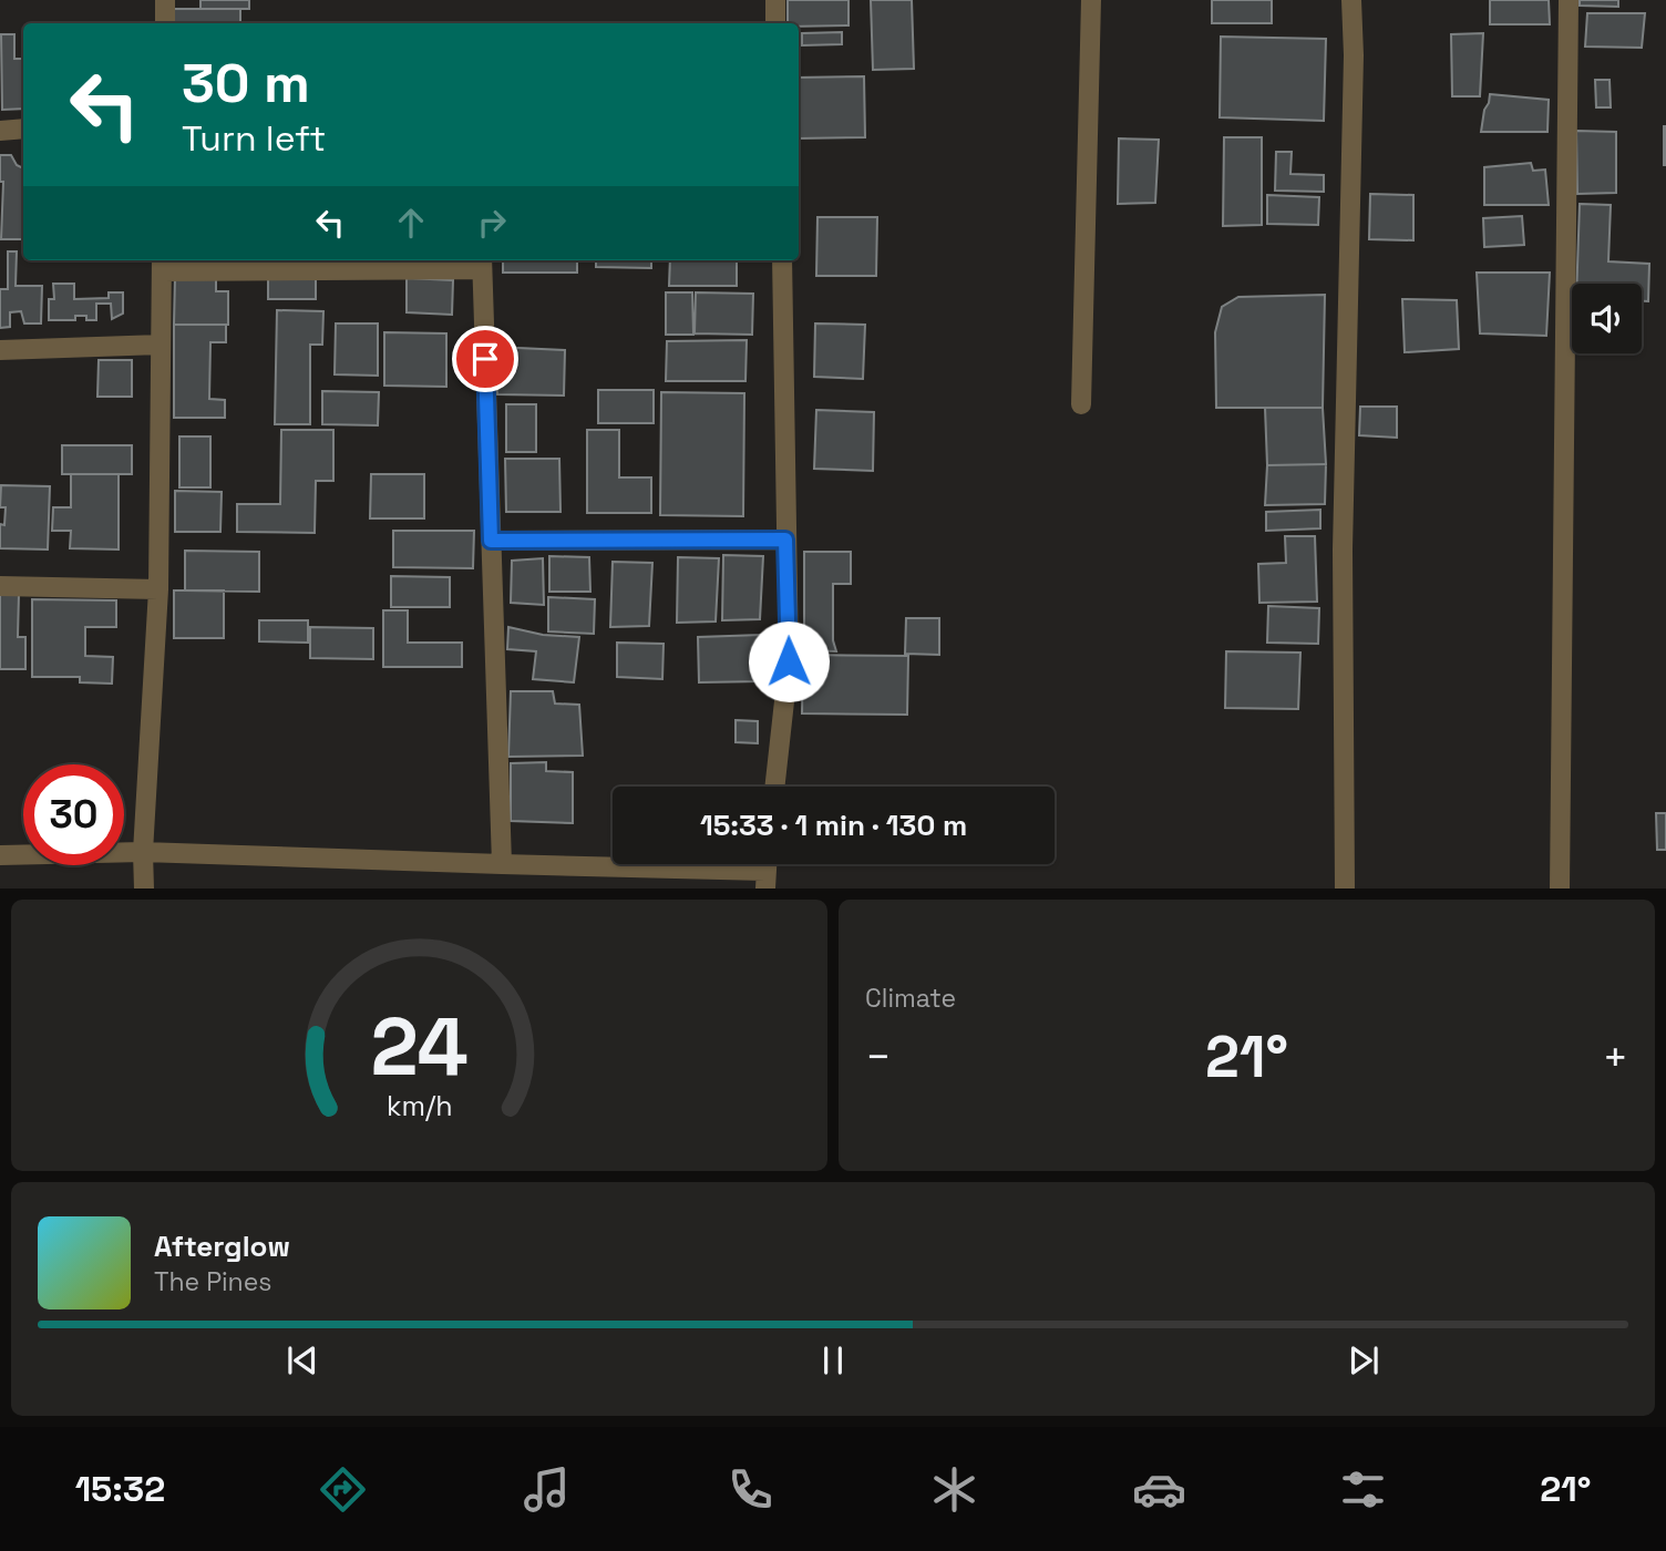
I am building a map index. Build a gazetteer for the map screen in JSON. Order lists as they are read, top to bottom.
{
  "page": {
    "turn": ["30 m", "Turn left"],
    "limit": "30",
    "trip": "15:33 · 1 min · 130 m",
    "tile": "Climate",
    "heat": ["−", "21°", "+"],
    "song": ["Afterglow", "The Pines"],
    "tabs": ["15:32", "21°"],
    "gauge": ["24", "km/h"]
  }
}
